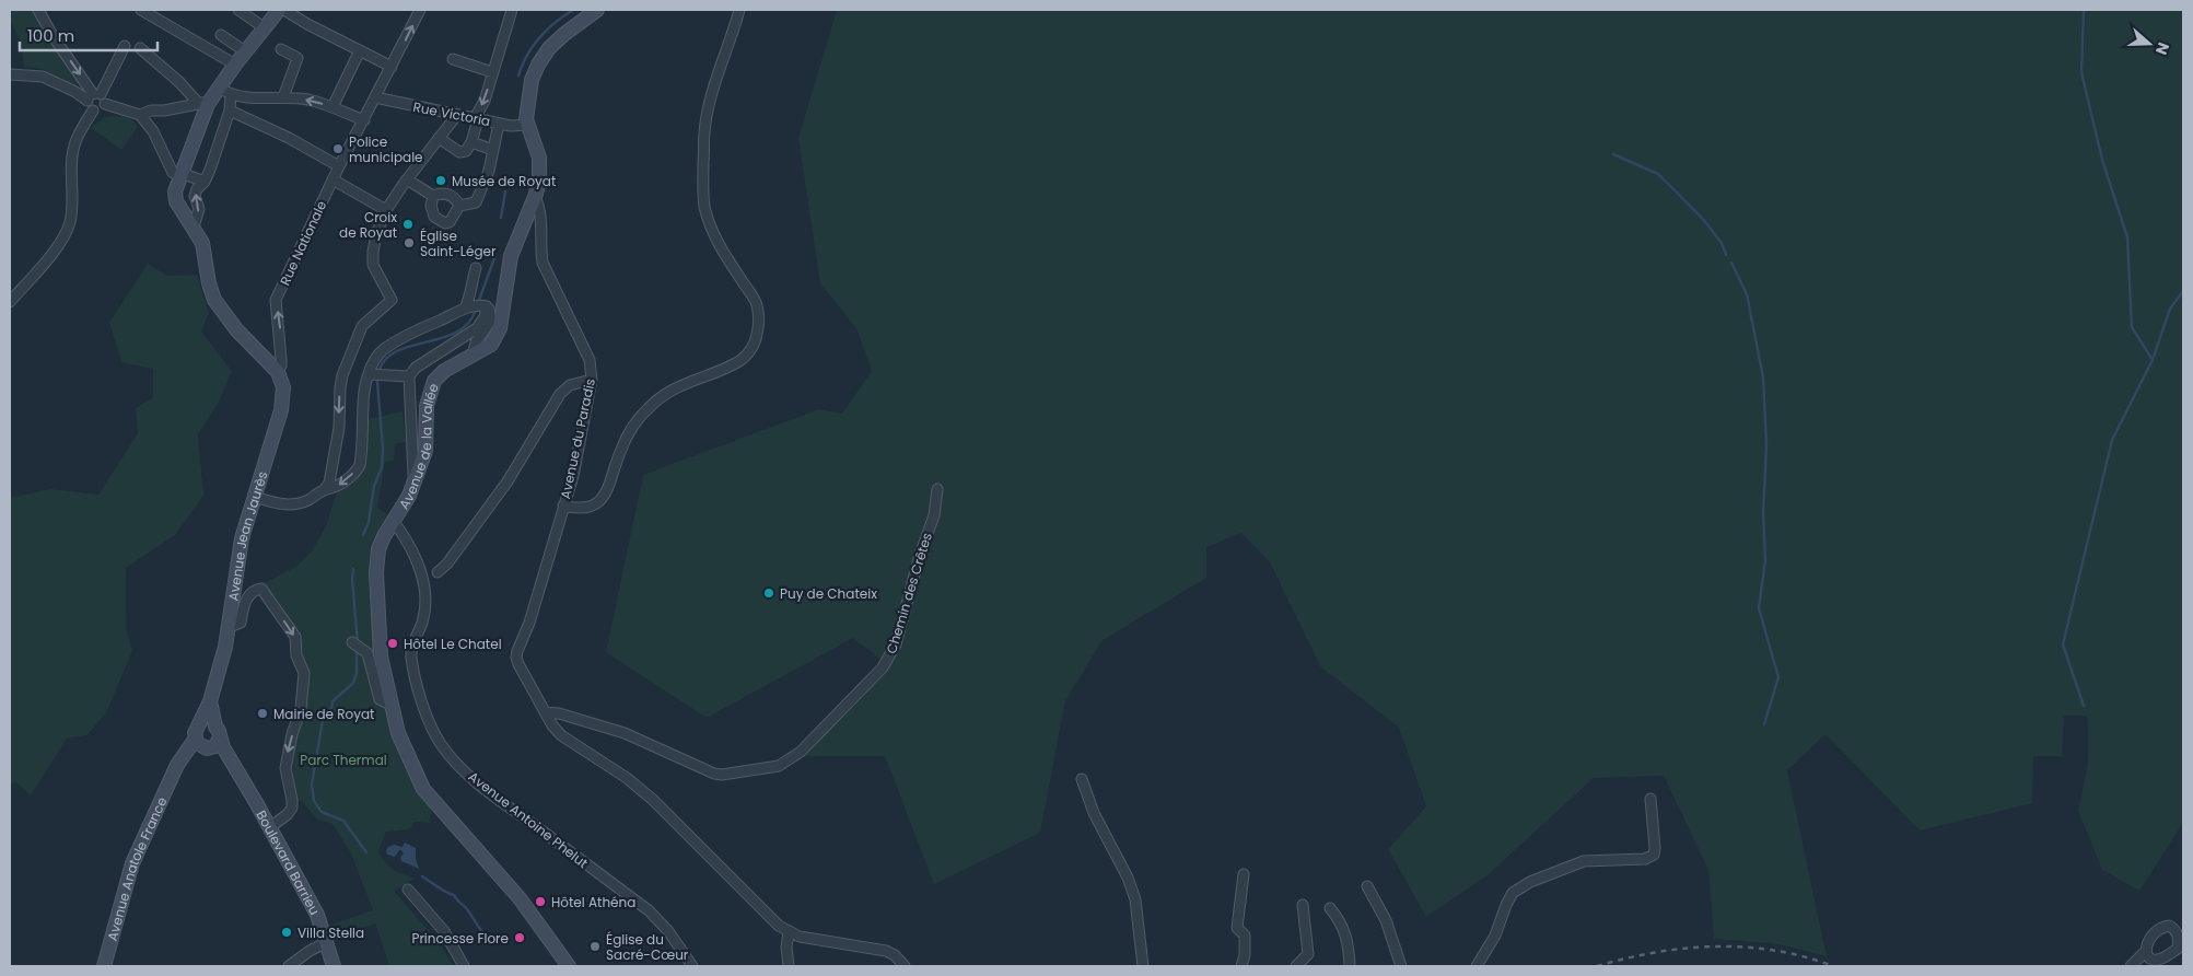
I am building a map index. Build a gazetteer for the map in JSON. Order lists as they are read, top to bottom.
{
  "streets": {
    "main road": [
      "Avenue de la Vallée",
      "Avenue Jean Jaurès",
      "Boulevard Barrieu",
      "Avenue Anatole France"
    ],
    "street": [
      "Rue Victoria",
      "Rue Nationale",
      "Avenue du Paradis",
      "Chemin des Crêtes",
      "Avenue Antoine Phelut"
    ]
  },
  "crossings": [
    ["Rue Victoria", "Rue Nationale"],
    ["Rue Victoria", "Avenue de la Vallée"],
    ["Rue Nationale", "Avenue Jean Jaurès"],
    ["Avenue du Paradis", "Avenue de la Vallée"],
    ["Avenue du Paradis", "Chemin des Crêtes"],
    ["Avenue de la Vallée", "Avenue Antoine Phelut"],
    ["Avenue Jean Jaurès", "Boulevard Barrieu"],
    ["Avenue Jean Jaurès", "Avenue Anatole France"],
    ["Boulevard Barrieu", "Avenue Anatole France"]
  ],
  "parks": ["Parc Thermal"],
  "places": [
    "Police municipale",
    "Musée de Royat",
    "Croix de Royat",
    "Église Saint-Léger",
    "Puy de Chateix",
    "Hôtel Le Chatel",
    "Mairie de Royat",
    "Hôtel Athéna",
    "Villa Stella",
    "Princesse Flore",
    "Église du Sacré-Cœur"
  ],
  "scale_bar": "100 m",
  "north": "right"
}
